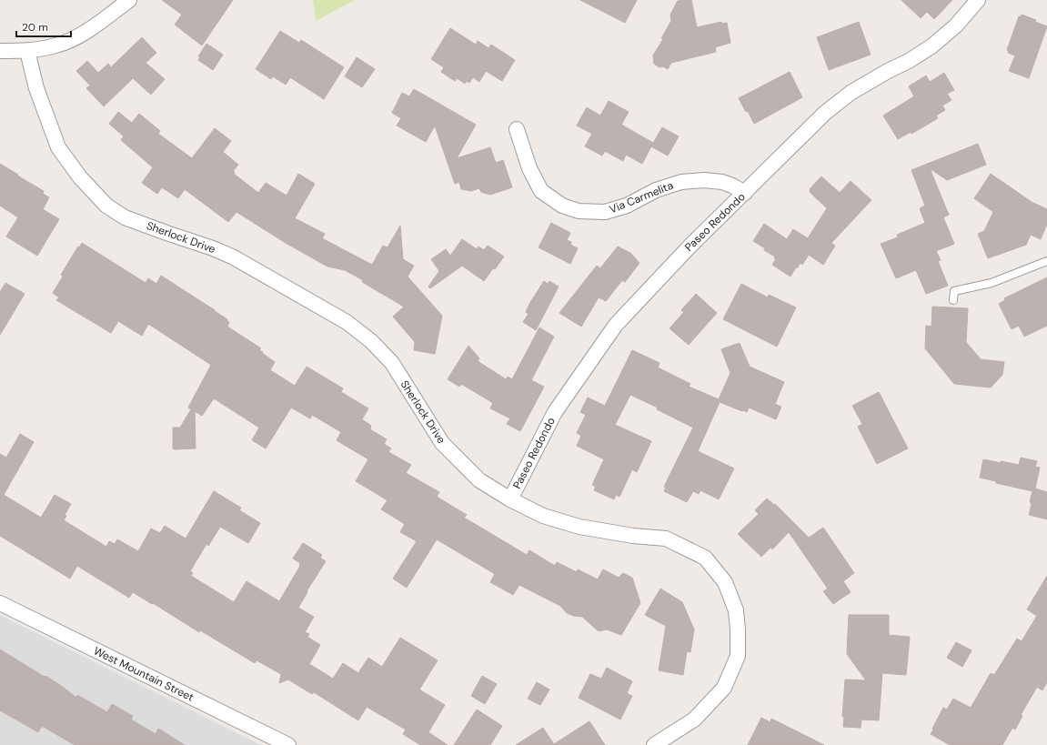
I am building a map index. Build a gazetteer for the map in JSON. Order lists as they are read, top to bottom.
{
  "streets": {
    "street": [
      "Via Carmelita",
      "Paseo Redondo",
      "Sherlock Drive",
      "West Mountain Street"
    ]
  },
  "crossings": [
    ["Via Carmelita", "Paseo Redondo"],
    ["Paseo Redondo", "Sherlock Drive"]
  ],
  "scale_bar": "20 m"
}
